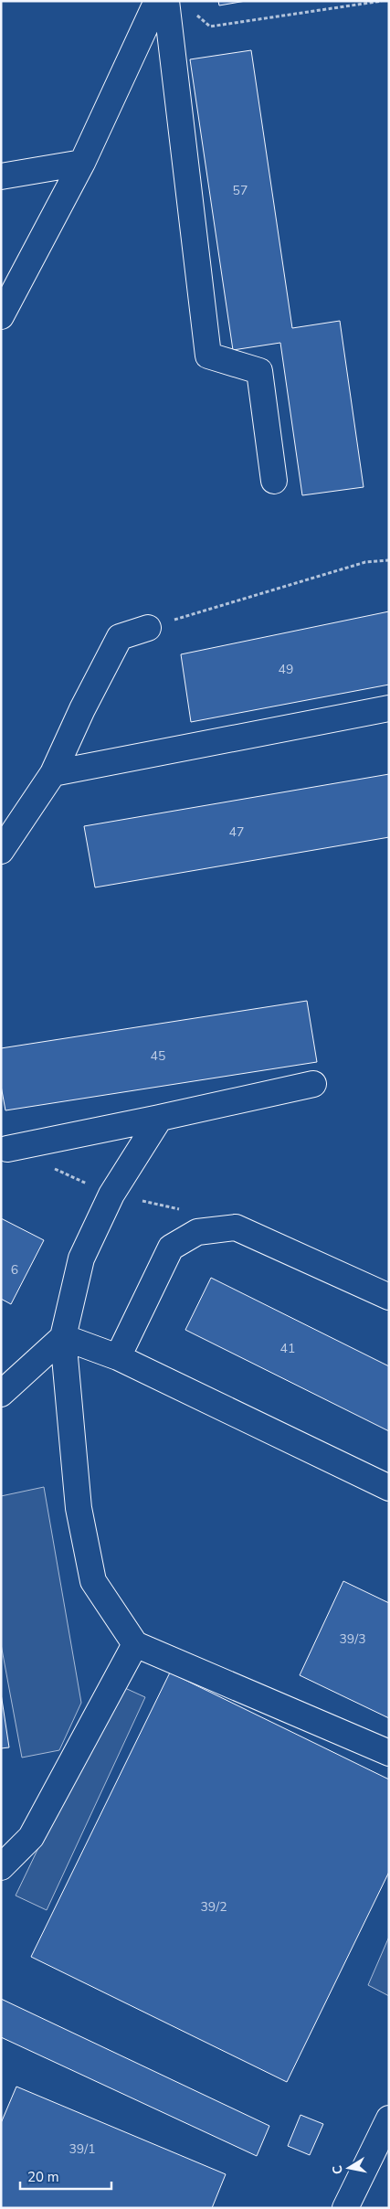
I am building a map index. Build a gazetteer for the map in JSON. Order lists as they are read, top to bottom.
{
  "house_numbers": [
    "57",
    "49",
    "47",
    "45",
    "6",
    "41",
    "39/3",
    "39/2",
    "39/1"
  ],
  "scale_bar": "20 m",
  "north": "left"
}
